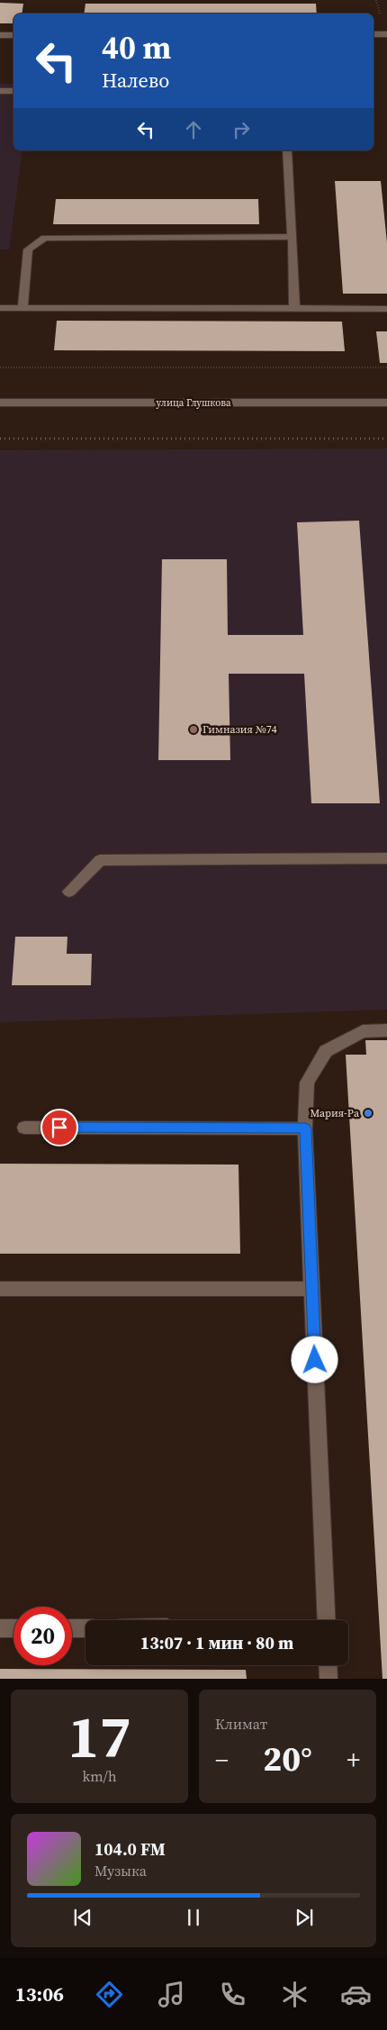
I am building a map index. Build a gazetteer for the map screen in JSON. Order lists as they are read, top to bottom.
{
  "streets": {
    "street": ["улица Глушкова"]
  },
  "places": ["Гимназия №74", "Мария-Ра"],
  "page": {
    "turn": ["40 m", "Налево"],
    "limit": "20",
    "trip": "13:07 · 1 мин · 80 m",
    "tile": [
      ["17", "km/h"],
      "Климат"
    ],
    "heat": ["−", "20°", "+"],
    "song": ["104.0 FM", "Музыка"],
    "tabs": "13:06"
  }
}
